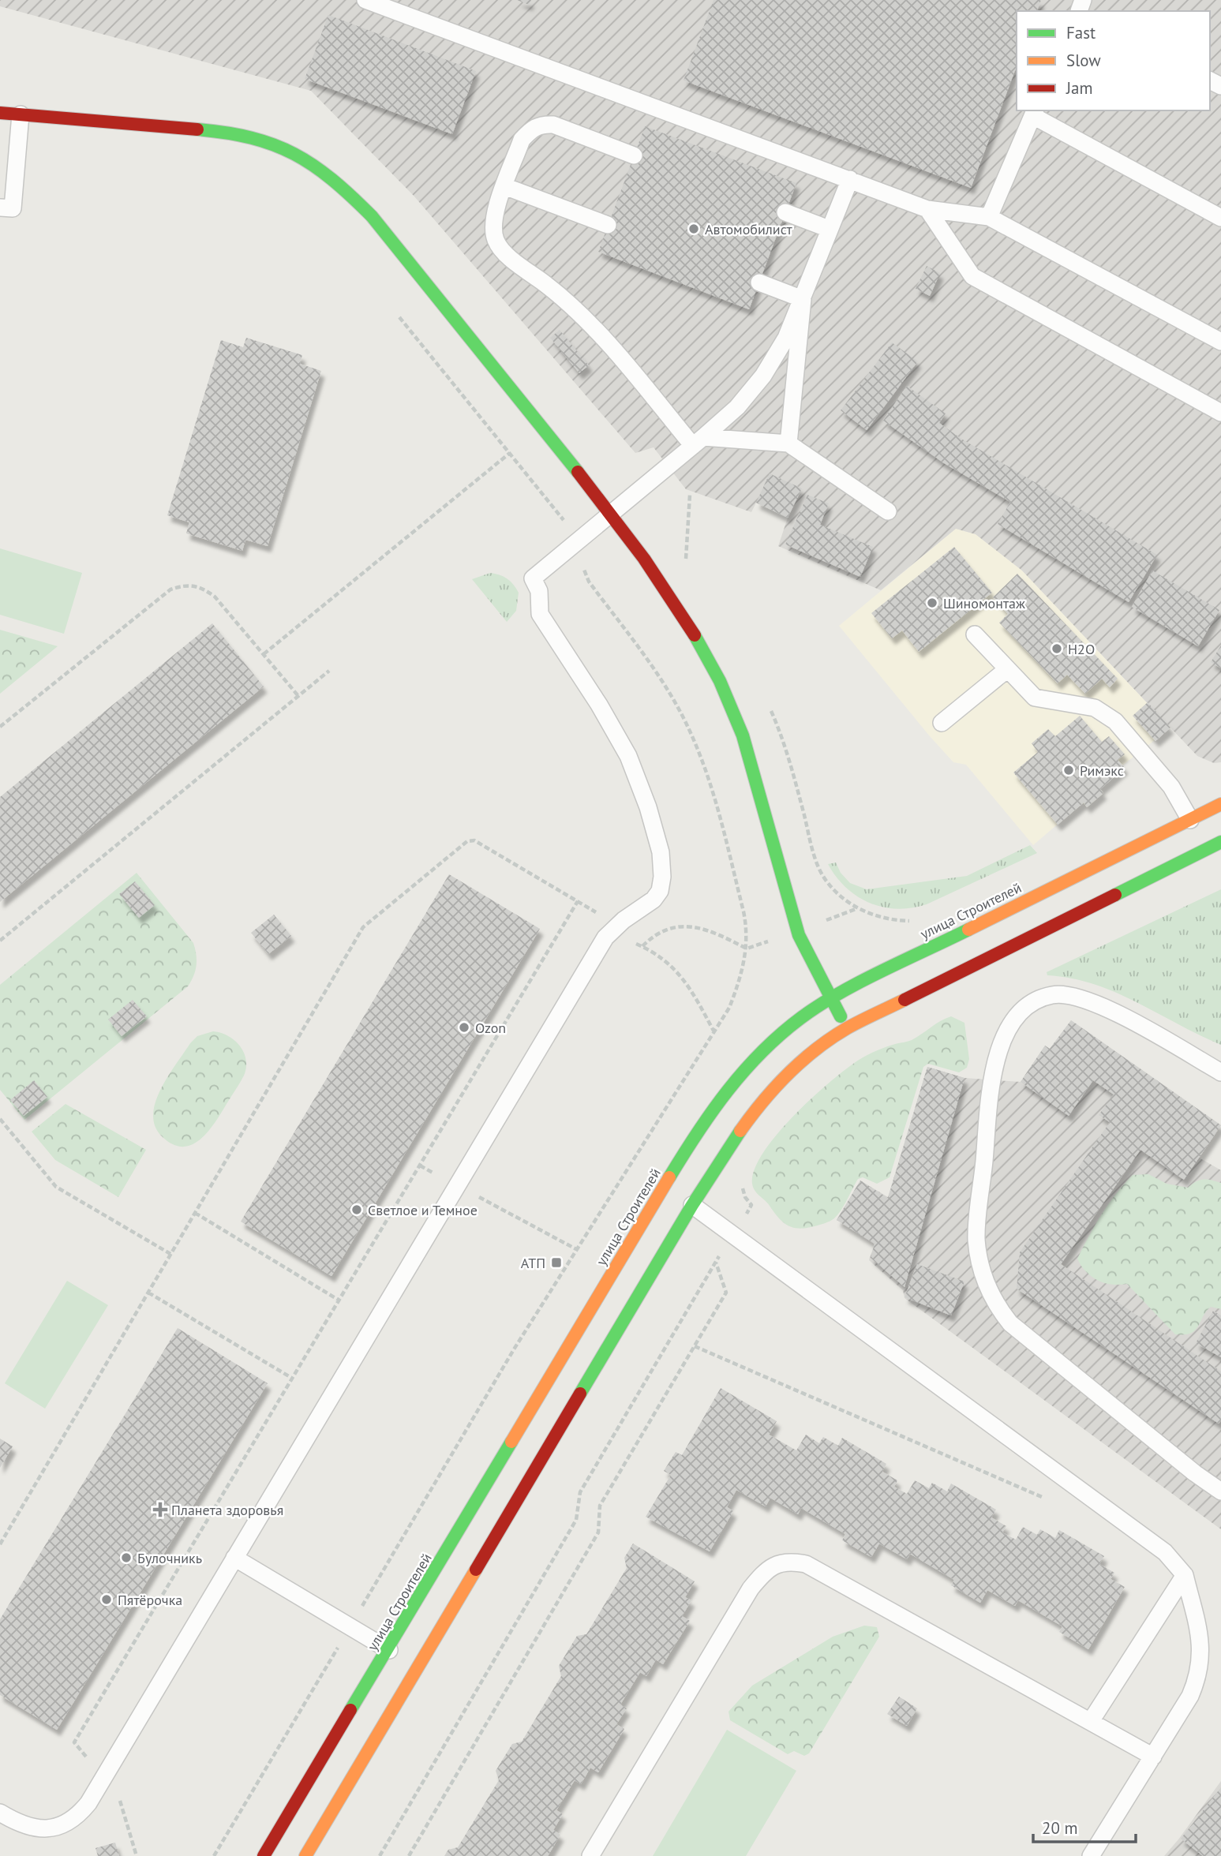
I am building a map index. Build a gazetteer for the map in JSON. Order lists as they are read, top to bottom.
{
  "streets": {
    "main road": ["улица Строителей"]
  },
  "places": {
    "other": [
      "Автомобилист",
      "Шиномонтаж",
      "H2O",
      "Римэкс",
      "Ozon",
      "Светлое и Темное",
      "Булочникь",
      "Пятёрочка"
    ],
    "transit": ["АТП"],
    "health": ["Планета здоровья"]
  },
  "legend": ["Fast", "Slow", "Jam"],
  "scale_bar": "20 m"
}
